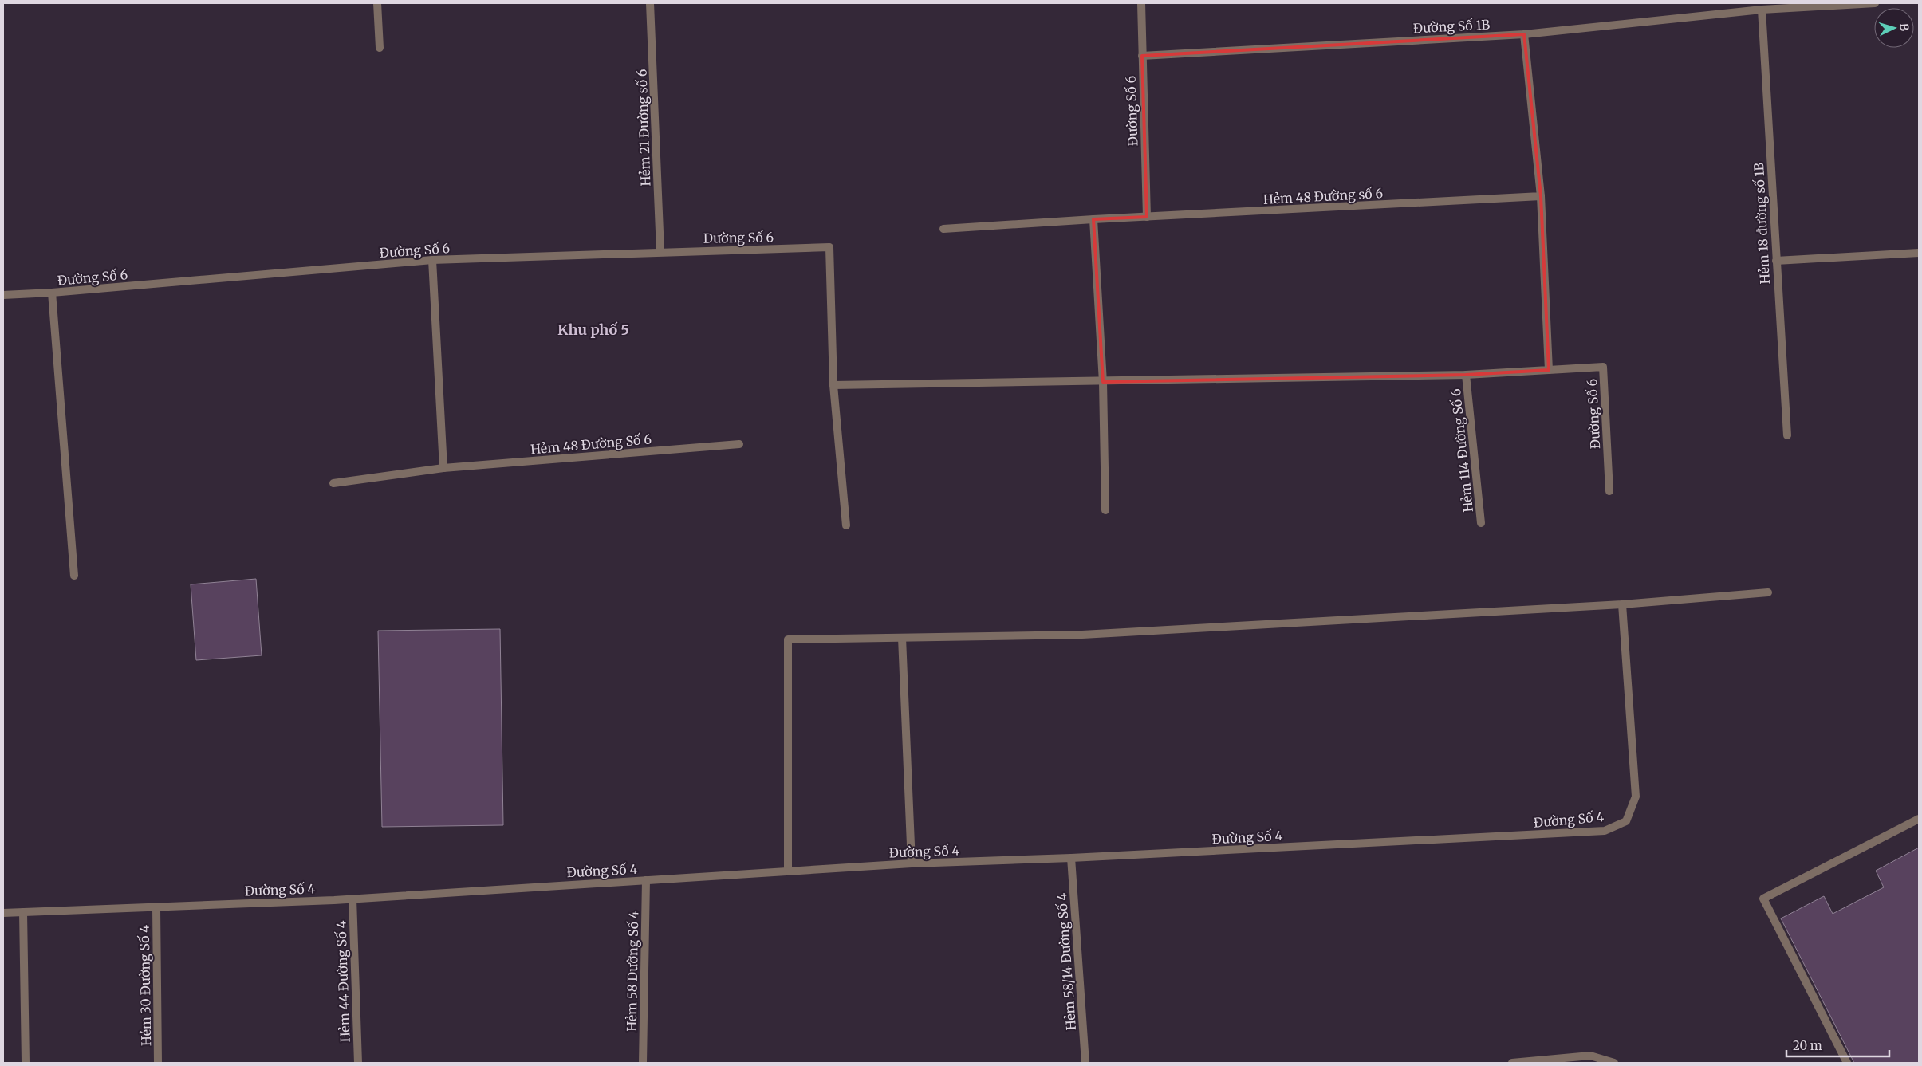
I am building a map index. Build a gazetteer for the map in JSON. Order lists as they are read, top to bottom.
{
  "streets": {
    "street": [
      "Đường Số 1B",
      "Đường Số 6",
      "Hẻm 21 Đường số 6",
      "Hẻm 48 Đường số 6",
      "Hẻm 18 đường số 1B",
      "Hẻm 48 Đường Số 6",
      "Hẻm 114 Đường Số 6",
      "Đường Số 4",
      "Hẻm 58/14 Đường Số 4",
      "Hẻm 58 Đường Số 4",
      "Hẻm 44 Đường Số 4",
      "Hẻm 30 Đường Số 4"
    ]
  },
  "crossings": [
    ["Đường Số 1B", "Đường Số 6"],
    ["Đường Số 1B", "Hẻm 18 đường số 1B"],
    ["Đường Số 6", "Hẻm 21 Đường số 6"],
    ["Đường Số 6", "Hẻm 48 Đường số 6"],
    ["Đường Số 4", "Hẻm 58/14 Đường Số 4"],
    ["Đường Số 4", "Hẻm 58 Đường Số 4"],
    ["Đường Số 4", "Hẻm 44 Đường Số 4"],
    ["Đường Số 4", "Hẻm 30 Đường Số 4"]
  ],
  "districts": ["Khu phố 5"],
  "scale_bar": "20 m",
  "north": "right"
}
